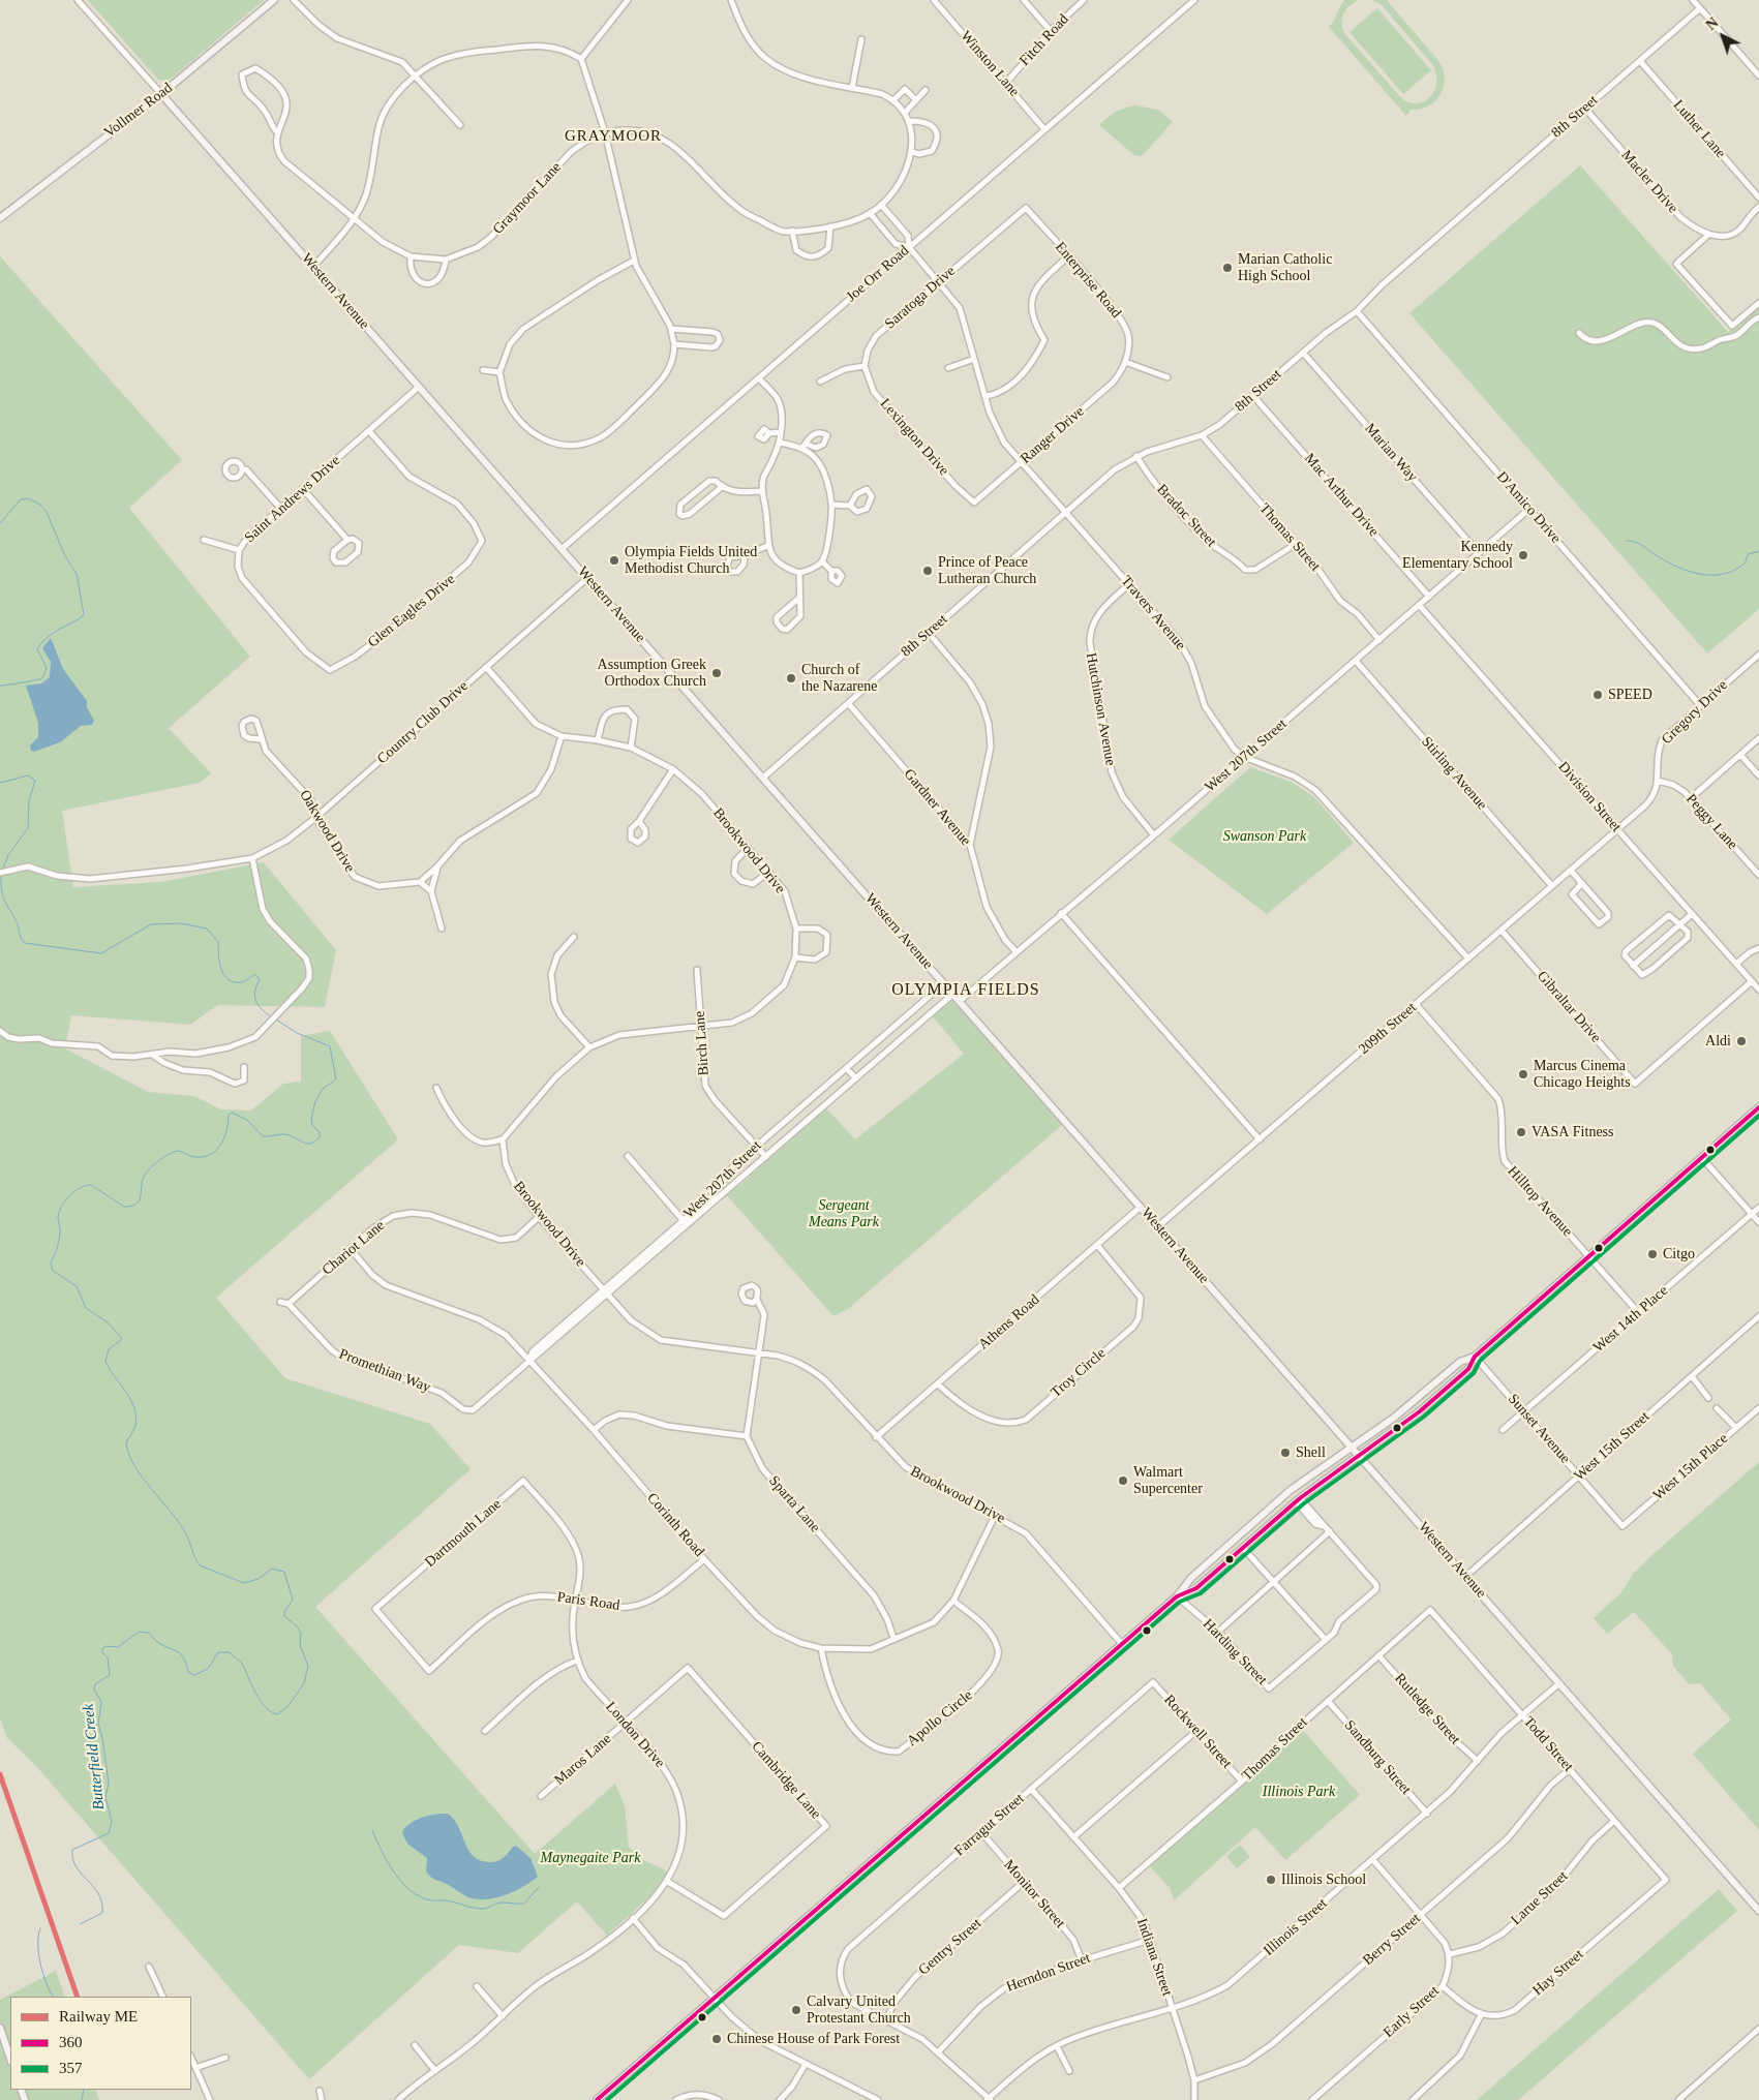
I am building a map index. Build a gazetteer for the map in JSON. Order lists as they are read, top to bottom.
{
  "streets": {
    "main road": ["Vollmer Road", "Western Avenue"],
    "street": [
      "Fitch Road",
      "Winston Lane",
      "8th Street",
      "Luther Lane",
      "Macler Drive",
      "Graymoor Lane",
      "Joe Orr Road",
      "Enterprise Road",
      "Saratoga Drive",
      "Ranger Drive",
      "Lexington Drive",
      "Marian Way",
      "Mac Arthur Drive",
      "Saint Andrews Drive",
      "D'Amico Drive",
      "Bradoc Street",
      "Thomas Street",
      "Glen Eagles Drive",
      "Travers Avenue",
      "Hutchinson Avenue",
      "Gregory Drive",
      "Country Club Drive",
      "West 207th Street",
      "Stirling Avenue",
      "Division Street",
      "Gardner Avenue",
      "Peggy Lane",
      "Oakwood Drive",
      "Brookwood Drive",
      "Gibraltar Drive",
      "209th Street",
      "Birch Lane",
      "Hilltop Avenue",
      "Chariot Lane",
      "West 14th Place",
      "Athens Road",
      "Promethian Way",
      "Troy Circle",
      "Sunset Avenue",
      "West 15th Street",
      "West 15th Place",
      "Sparta Lane",
      "Corinth Road",
      "Dartmouth Lane",
      "Paris Road",
      "Harding Street",
      "Rutledge Street",
      "Apollo Circle",
      "Rockwell Street",
      "London Drive",
      "Todd Street",
      "Sandburg Street",
      "Maros Lane",
      "Cambridge Lane",
      "Farragut Street",
      "Monitor Street",
      "Larue Street",
      "Illinois Street",
      "Berry Street",
      "Gentry Street",
      "Indiana Street",
      "Herndon Street",
      "Hay Street",
      "Early Street"
    ]
  },
  "crossings": [
    ["Fitch Road", "Winston Lane"],
    ["Winston Lane", "Joe Orr Road"],
    ["Vollmer Road", "Western Avenue"],
    ["8th Street", "Luther Lane"],
    ["8th Street", "Macler Drive"],
    ["8th Street", "Western Avenue"],
    ["8th Street", "Marian Way"],
    ["8th Street", "Mac Arthur Drive"],
    ["8th Street", "D'Amico Drive"],
    ["8th Street", "Bradoc Street"],
    ["8th Street", "Thomas Street"],
    ["8th Street", "Travers Avenue"],
    ["8th Street", "Gardner Avenue"],
    ["Graymoor Lane", "Travers Avenue"],
    ["Joe Orr Road", "Western Avenue"],
    ["Joe Orr Road", "Travers Avenue"],
    ["Enterprise Road", "Saratoga Drive"],
    ["Enterprise Road", "Ranger Drive"],
    ["Western Avenue", "Saint Andrews Drive"],
    ["Western Avenue", "Country Club Drive"],
    ["Western Avenue", "West 207th Street"],
    ["Western Avenue", "209th Street"],
    ["Western Avenue", "Athens Road"],
    ["Western Avenue", "West 15th Street"],
    ["Western Avenue", "Illinois Street"],
    ["Saratoga Drive", "Lexington Drive"],
    ["Saratoga Drive", "Travers Avenue"],
    ["Ranger Drive", "Lexington Drive"],
    ["Ranger Drive", "Travers Avenue"],
    ["Marian Way", "West 207th Street"],
    ["Mac Arthur Drive", "West 207th Street"],
    ["Saint Andrews Drive", "Glen Eagles Drive"],
    ["D'Amico Drive", "Gregory Drive"],
    ["D'Amico Drive", "West 207th Street"],
    ["Bradoc Street", "Thomas Street"],
    ["Thomas Street", "West 207th Street"],
    ["Thomas Street", "Rutledge Street"],
    ["Thomas Street", "Rockwell Street"],
    ["Thomas Street", "Todd Street"],
    ["Thomas Street", "Sandburg Street"],
    ["Thomas Street", "Indiana Street"],
    ["Travers Avenue", "Hutchinson Avenue"],
    ["Travers Avenue", "West 207th Street"],
    ["Travers Avenue", "209th Street"],
    ["Hutchinson Avenue", "West 207th Street"],
    ["Gregory Drive", "Peggy Lane"],
    ["Country Club Drive", "Oakwood Drive"],
    ["Country Club Drive", "Brookwood Drive"],
    ["West 207th Street", "Stirling Avenue"],
    ["West 207th Street", "Division Street"],
    ["West 207th Street", "Gardner Avenue"],
    ["West 207th Street", "Brookwood Drive"],
    ["West 207th Street", "Birch Lane"],
    ["West 207th Street", "Promethian Way"],
    ["West 207th Street", "Corinth Road"],
    ["Stirling Avenue", "209th Street"],
    ["Division Street", "Gibraltar Drive"],
    ["Division Street", "209th Street"],
    ["Brookwood Drive", "Birch Lane"],
    ["Brookwood Drive", "Chariot Lane"],
    ["Brookwood Drive", "Athens Road"],
    ["Brookwood Drive", "Corinth Road"],
    ["Gibraltar Drive", "209th Street"],
    ["209th Street", "Hilltop Avenue"],
    ["Hilltop Avenue", "West 14th Place"],
    ["Chariot Lane", "Promethian Way"],
    ["Chariot Lane", "Corinth Road"],
    ["West 14th Place", "Sunset Avenue"],
    ["Athens Road", "Troy Circle"],
    ["Sunset Avenue", "West 15th Street"],
    ["Sunset Avenue", "West 15th Place"],
    ["Sparta Lane", "Corinth Road"],
    ["Corinth Road", "Paris Road"],
    ["Corinth Road", "Apollo Circle"],
    ["Dartmouth Lane", "Paris Road"],
    ["Dartmouth Lane", "London Drive"],
    ["Paris Road", "London Drive"],
    ["Rutledge Street", "Illinois Street"],
    ["Rockwell Street", "Farragut Street"],
    ["London Drive", "Maros Lane"],
    ["London Drive", "Cambridge Lane"],
    ["Todd Street", "Larue Street"],
    ["Todd Street", "Illinois Street"],
    ["Todd Street", "Berry Street"],
    ["Todd Street", "Hay Street"],
    ["Sandburg Street", "Illinois Street"],
    ["Maros Lane", "Cambridge Lane"],
    ["Farragut Street", "Monitor Street"],
    ["Farragut Street", "Gentry Street"],
    ["Farragut Street", "Indiana Street"],
    ["Monitor Street", "Gentry Street"],
    ["Monitor Street", "Herndon Street"],
    ["Larue Street", "Early Street"],
    ["Illinois Street", "Indiana Street"],
    ["Berry Street", "Indiana Street"],
    ["Indiana Street", "Herndon Street"]
  ],
  "districts": ["GRAYMOOR", "OLYMPIA FIELDS"],
  "water": ["Butterfield Creek"],
  "parks": [
    "Swanson Park",
    "Sergeant Means Park",
    "Illinois Park",
    "Maynegaite Park"
  ],
  "places": [
    "Marian Catholic High School",
    "Kennedy Elementary School",
    "Olympia Fields United Methodist Church",
    "Prince of Peace Lutheran Church",
    "Assumption Greek Orthodox Church",
    "Church of the Nazarene",
    "SPEED",
    "Aldi",
    "Marcus Cinema Chicago Heights",
    "VASA Fitness",
    "Citgo",
    "Shell",
    "Walmart Supercenter",
    "Illinois School",
    "Calvary United Protestant Church",
    "Chinese House of Park Forest"
  ],
  "lines": ["transit line 360", "transit line 357", "rail line ME"],
  "legend": ["Railway ME", "360", "357"],
  "north": "top left"
}
